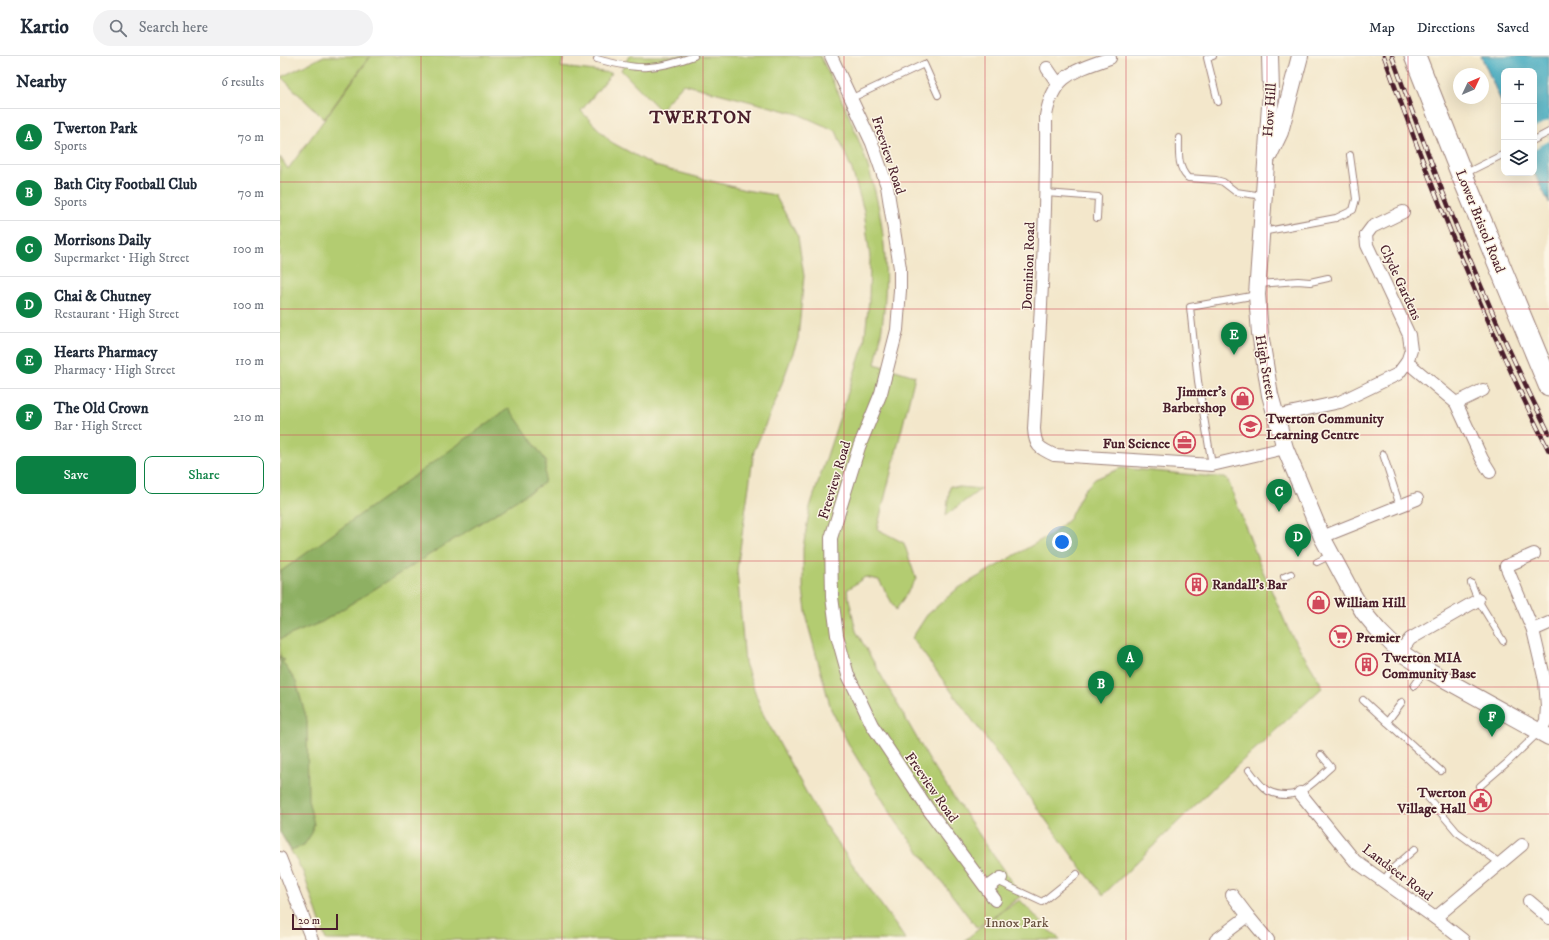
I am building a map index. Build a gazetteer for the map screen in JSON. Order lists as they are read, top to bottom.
{
  "streets": {
    "highway": ["Lower Bristol Road"],
    "street": [
      "How Hill",
      "Freeview Road",
      "Dominion Road",
      "Clyde Gardens",
      "High Street",
      "Landseer Road"
    ]
  },
  "crossings": [
    ["How Hill", "High Street"]
  ],
  "districts": ["TWERTON"],
  "parks": ["Innox Park"],
  "places": {
    "shop": ["Jimmer's Barbershop", "William Hill"],
    "school or university": ["Twerton Community Learning Centre"],
    "office": ["Fun Science"],
    "building": ["Randall's Bar", "Twerton MIA Community Base"],
    "supermarket": ["Premier"],
    "public building": ["Twerton Village Hall"]
  },
  "scale_bar": "20 m",
  "north": "top right",
  "page": {
    "header": "Kartio",
    "search": "Search here",
    "nav": ["Map", "Directions", "Saved"],
    "heading": ["Nearby", "6 results"],
    "map_buttons": ["+", "−"],
    "list": [
      {
        "mark": "A",
        "name": "Twerton Park",
        "note": "Sports",
        "value": "70 m"
      },
      {
        "mark": "B",
        "name": "Bath City Football Club",
        "note": "Sports",
        "value": "70 m"
      },
      {
        "mark": "C",
        "name": "Morrisons Daily",
        "note": "Supermarket · High Street",
        "value": "100 m"
      },
      {
        "mark": "D",
        "name": "Chai & Chutney",
        "note": "Restaurant · High Street",
        "value": "100 m"
      },
      {
        "mark": "E",
        "name": "Hearts Pharmacy",
        "note": "Pharmacy · High Street",
        "value": "110 m"
      },
      {
        "mark": "F",
        "name": "The Old Crown",
        "note": "Bar · High Street",
        "value": "210 m"
      }
    ],
    "pins": [
      "E",
      "C",
      "D",
      "A",
      "B",
      "F"
    ],
    "buttons": ["Save", "Share"],
    "scale": "20 m"
  }
}
